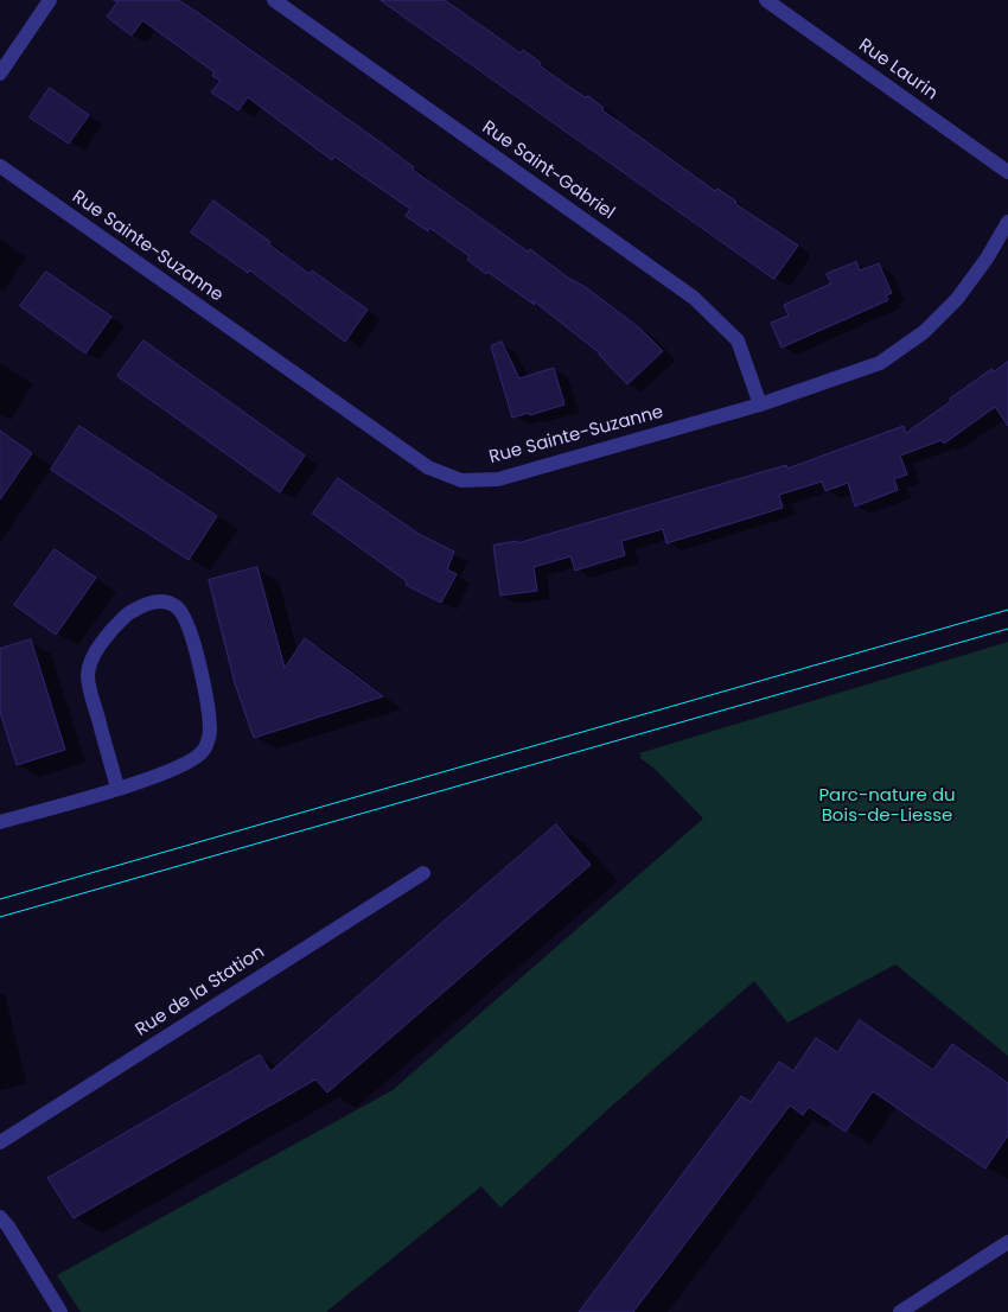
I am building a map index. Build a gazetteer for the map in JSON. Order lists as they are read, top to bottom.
{
  "streets": {
    "street": [
      "Rue Laurin",
      "Rue Saint-Gabriel",
      "Rue Sainte-Suzanne",
      "Rue de la Station"
    ]
  },
  "crossings": [
    ["Rue Saint-Gabriel", "Rue Sainte-Suzanne"]
  ],
  "parks": ["Parc-nature du Bois-de-Liesse"]
}
